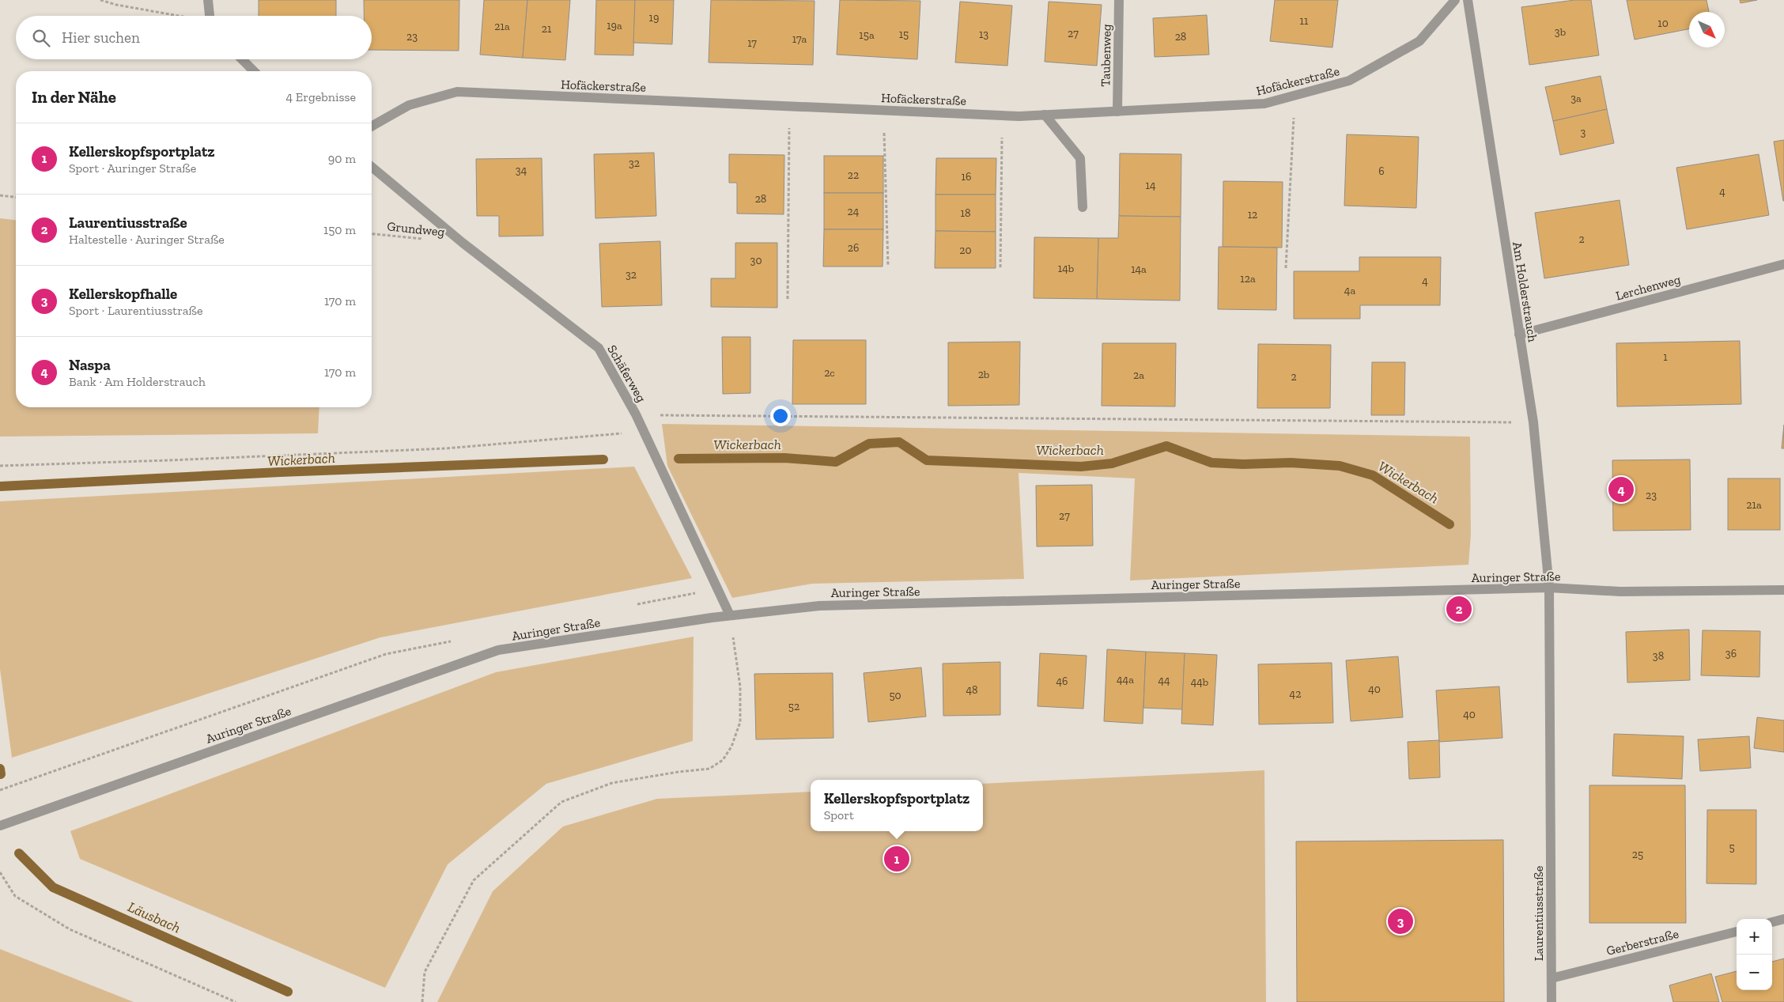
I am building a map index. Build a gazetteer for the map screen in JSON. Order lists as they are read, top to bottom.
{
  "streets": {
    "street": [
      "Taubenweg",
      "Hofäckerstraße",
      "Lerchenweg",
      "Am Holderstrauch",
      "Schäferweg",
      "Auringer Straße",
      "Laurentiusstraße",
      "Gerberstraße"
    ],
    "path": ["Grundweg"]
  },
  "crossings": [
    ["Taubenweg", "Hofäckerstraße"],
    ["Lerchenweg", "Am Holderstrauch"],
    ["Am Holderstrauch", "Auringer Straße"],
    ["Am Holderstrauch", "Laurentiusstraße"],
    ["Schäferweg", "Auringer Straße"],
    ["Auringer Straße", "Laurentiusstraße"],
    ["Laurentiusstraße", "Gerberstraße"]
  ],
  "water": ["Wickerbach", "Läusbach"],
  "house_numbers": [
    "19",
    "11",
    "10",
    "19a",
    "21a",
    "21",
    "3b",
    "27",
    "15",
    "13",
    "15a",
    "23",
    "28",
    "17a",
    "17",
    "3a",
    "3",
    "32",
    "34",
    "6",
    "22",
    "16",
    "14",
    "4",
    "28",
    "24",
    "18",
    "12",
    "2",
    "26",
    "20",
    "30",
    "14b",
    "14a",
    "32",
    "12a",
    "4",
    "4a",
    "1",
    "2c",
    "2b",
    "2a",
    "2",
    "23",
    "21a",
    "27",
    "36",
    "38",
    "44a",
    "44",
    "46",
    "44b",
    "40",
    "48",
    "42",
    "50",
    "52",
    "40",
    "5",
    "25"
  ],
  "north": "bottom right",
  "page": {
    "search": "Hier suchen",
    "heading": ["In der Nähe", "4 Ergebnisse"],
    "list": [
      {
        "mark": "1",
        "name": "Kellerskopfsportplatz",
        "note": "Sport · Auringer Straße",
        "value": "90 m"
      },
      {
        "mark": "2",
        "name": "Laurentiusstraße",
        "note": "Haltestelle · Auringer Straße",
        "value": "150 m"
      },
      {
        "mark": "3",
        "name": "Kellerskopfhalle",
        "note": "Sport · Laurentiusstraße",
        "value": "170 m"
      },
      {
        "mark": "4",
        "name": "Naspa",
        "note": "Bank · Am Holderstrauch",
        "value": "170 m"
      }
    ],
    "pins": [
      "4",
      "2",
      "1",
      "3"
    ],
    "popup": ["Kellerskopfsportplatz", "Sport"],
    "map_buttons": ["+", "−"]
  }
}
